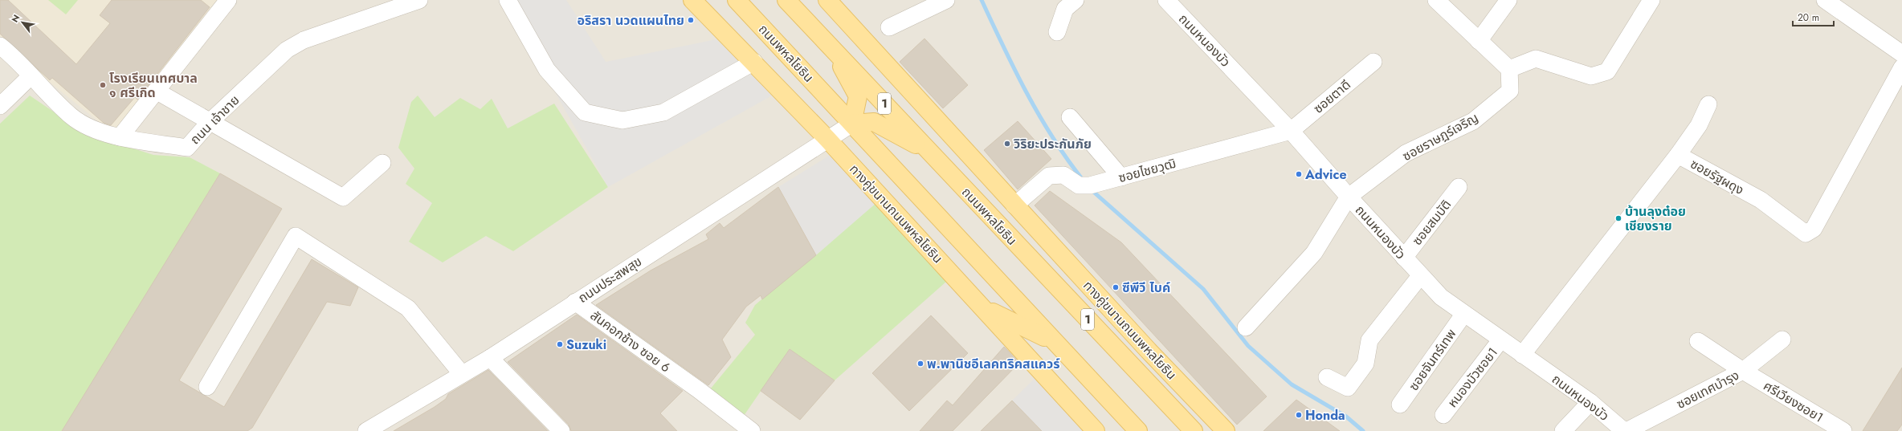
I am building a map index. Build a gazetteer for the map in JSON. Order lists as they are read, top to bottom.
{
  "streets": {
    "main road": ["ถนนพหลโยธิน", "1", "ทางคู่ขนานถนนพหลโยธิน"],
    "street": [
      "ถนนหนองบัว",
      "ซอยตาดี",
      "ถนน เจ้าชาย",
      "ซอยราษฎร์เจริญ",
      "ซอยไชยวุฒิ",
      "ซอยรัฐผดุง",
      "ซอยสมบัติ",
      "ถนนประสพสุข",
      "สันคอกช้าง ซอย 6",
      "ซอยจันทร์เทพ",
      "หนองบัวซอย1",
      "ซอยเทศบำรุง",
      "ศรีเวียงซอย1"
    ]
  },
  "crossings": [
    ["ถนนหนองบัว", "ซอยตาดี"],
    ["ถนนหนองบัว", "ซอยราษฎร์เจริญ"],
    ["ถนนหนองบัว", "ซอยไชยวุฒิ"],
    ["ถนนหนองบัว", "ซอยรัฐผดุง"],
    ["ถนนหนองบัว", "ซอยสมบัติ"],
    ["ถนนหนองบัว", "ซอยจันทร์เทพ"],
    ["ถนนหนองบัว", "หนองบัวซอย1"],
    ["ถนนหนองบัว", "ซอยเทศบำรุง"],
    ["ถนนพหลโยธิน", "ถนนประสพสุข"],
    ["ซอยตาดี", "ซอยไชยวุฒิ"],
    ["ซอยไชยวุฒิ", "ทางคู่ขนานถนนพหลโยธิน"],
    ["ทางคู่ขนานถนนพหลโยธิน", "ถนนประสพสุข"],
    ["ถนนประสพสุข", "สันคอกช้าง ซอย 6"],
    ["ซอยเทศบำรุง", "ศรีเวียงซอย1"]
  ],
  "places": [
    "อริสรา นวดแผนไทย",
    "โรงเรียนเทศบาล ๑ ศรีเกิด",
    "วิริยะประกันภัย",
    "Advice",
    "บ้านลุงต๋อย เชียงราย",
    "ซีพีวี ไบค์",
    "Suzuki",
    "พ.พานิชอีเลคทริคสแควร์",
    "Honda"
  ],
  "scale_bar": "20 m",
  "north": "top left"
}
